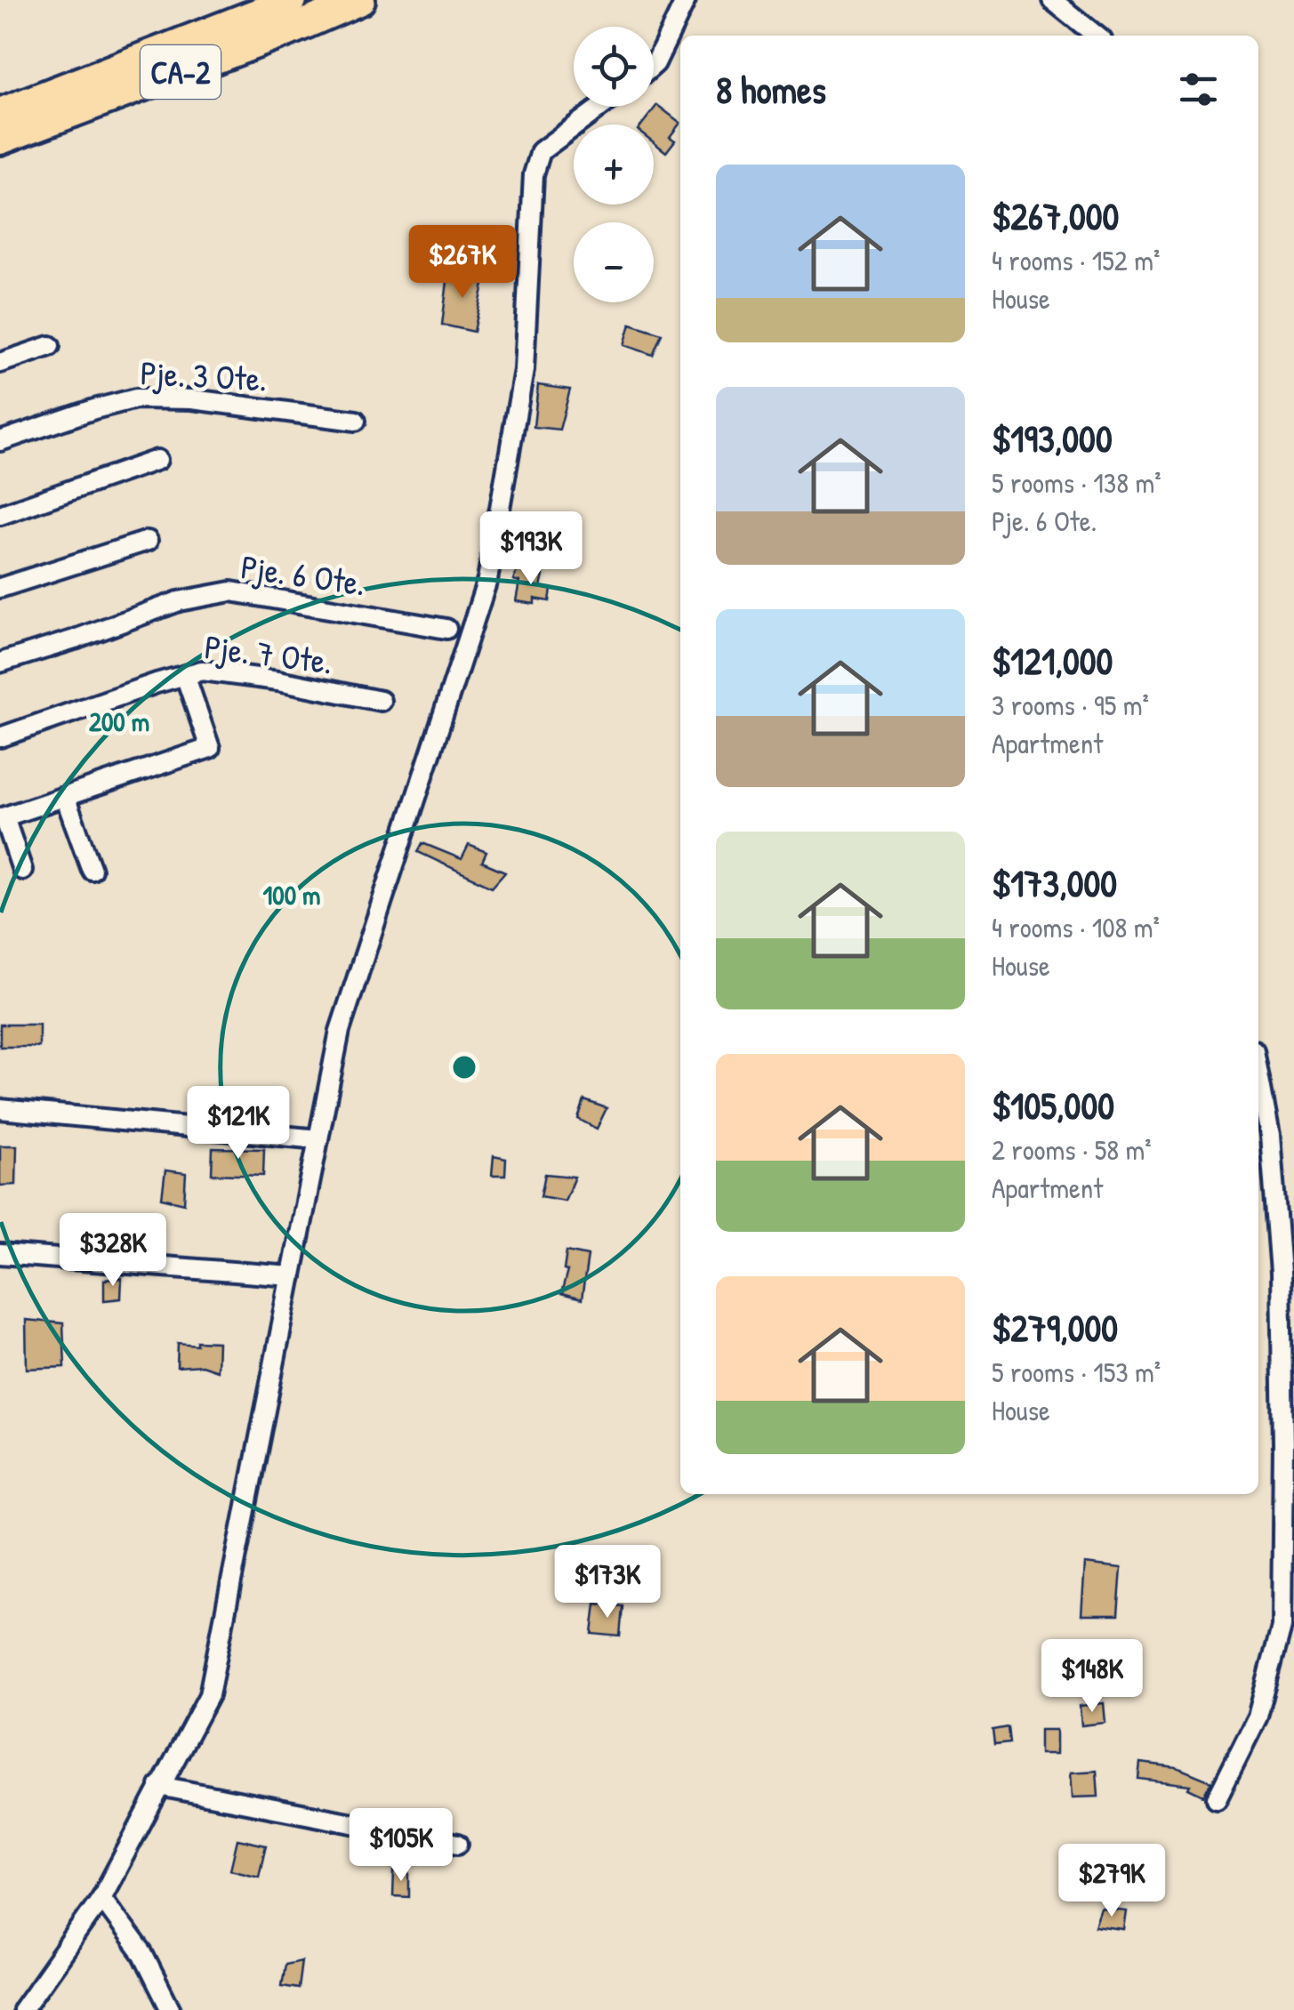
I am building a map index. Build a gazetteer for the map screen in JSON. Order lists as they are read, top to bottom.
{
  "streets": {
    "main road": ["CA-2"],
    "street": ["Pje. 3 Ote.", "Pje. 6 Ote.", "Pje. 7 Ote."]
  },
  "page": {
    "map_buttons": ["+", "−"],
    "heading": "8 homes",
    "list": [
      {
        "name": "$267,000",
        "note": "4 rooms · 152 m² · House"
      },
      {
        "name": "$193,000",
        "note": "5 rooms · 138 m² · Pje. 6 Ote."
      },
      {
        "name": "$121,000",
        "note": "3 rooms · 95 m² · Apartment"
      },
      {
        "name": "$173,000",
        "note": "4 rooms · 108 m² · House"
      },
      {
        "name": "$105,000",
        "note": "2 rooms · 58 m² · Apartment"
      },
      {
        "name": "$279,000",
        "note": "5 rooms · 153 m² · House"
      }
    ],
    "price": [
      "$267K",
      "$193K",
      "$121K",
      "$328K",
      "$173K",
      "$148K",
      "$105K",
      "$279K"
    ]
  },
  "rings": ["200 m", "100 m"]
}
